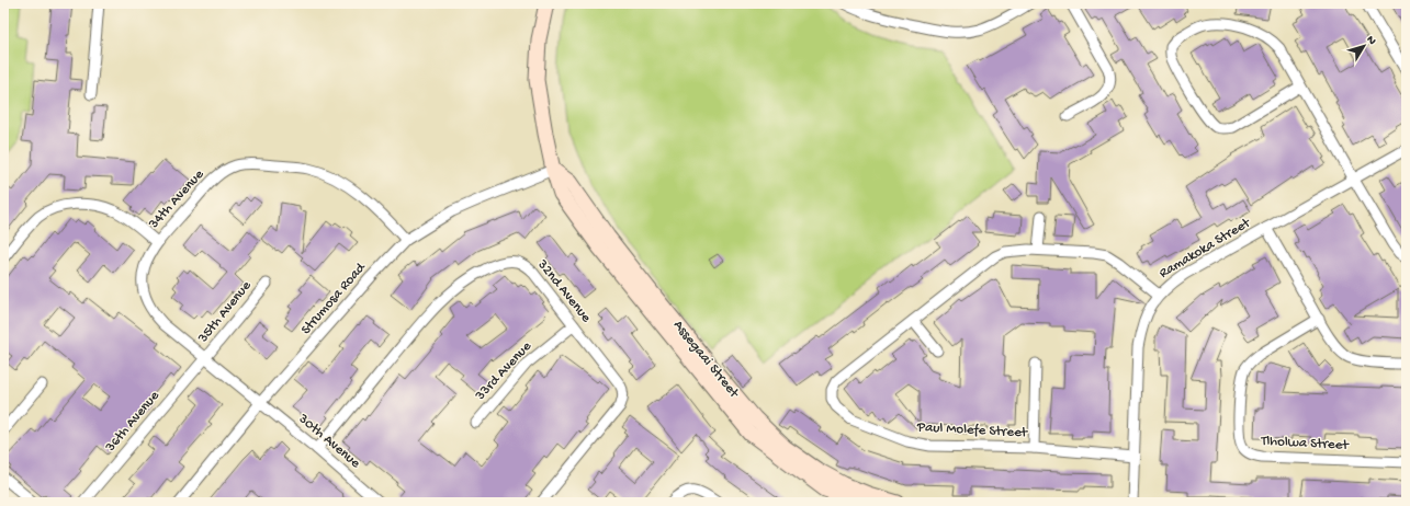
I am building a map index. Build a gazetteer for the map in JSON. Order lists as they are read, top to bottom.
{
  "streets": {
    "street": [
      "34th Avenue",
      "Ramakoka Street",
      "32nd Avenue",
      "Strumosa Road",
      "35th Avenue",
      "Assegaai Street",
      "33rd Avenue",
      "36th Avenue",
      "Paul Molefe Street",
      "30th Avenue",
      "Tlholwa Street"
    ]
  },
  "crossings": [
    ["34th Avenue", "Strumosa Road"],
    ["34th Avenue", "35th Avenue"],
    ["34th Avenue", "36th Avenue"],
    ["34th Avenue", "30th Avenue"],
    ["Ramakoka Street", "Paul Molefe Street"],
    ["32nd Avenue", "33rd Avenue"],
    ["32nd Avenue", "30th Avenue"],
    ["Strumosa Road", "Assegaai Street"],
    ["Strumosa Road", "30th Avenue"],
    ["35th Avenue", "36th Avenue"]
  ],
  "north": "top right"
}
